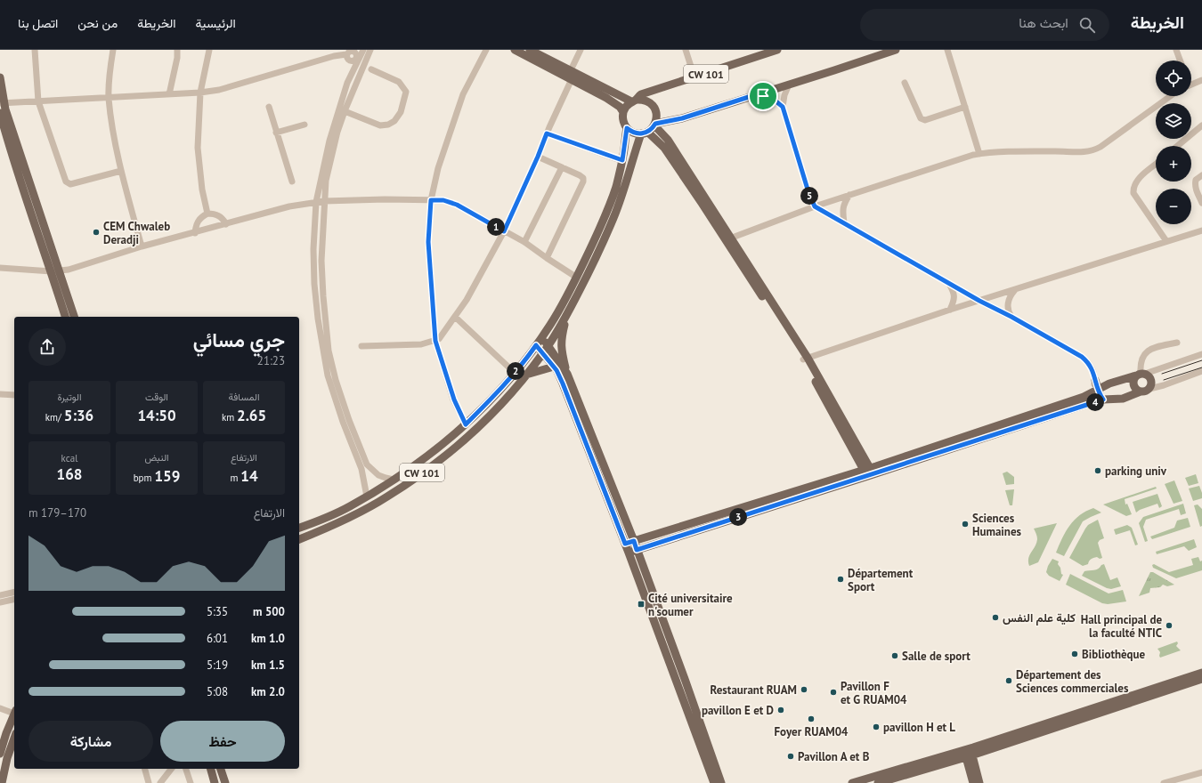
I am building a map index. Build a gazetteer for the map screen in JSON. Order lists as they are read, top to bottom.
{
  "streets": {
    "main road": ["CW 101"]
  },
  "places": {
    "other": [
      "CEM Chwaleb Deradji",
      "parking univ",
      "Sciences Humaines",
      "Département Sport",
      "كلية علم النفس",
      "Hall principal de la faculté NTIC",
      "Bibliothèque",
      "Salle de sport",
      "Département des Sciences commerciales",
      "Restaurant RUAM",
      "Pavillon F et G RUAM04",
      "pavillon E et D",
      "Foyer RUAM04",
      "pavillon H et L",
      "Pavillon A et B"
    ],
    "transit": ["Cité universitaire n'soumer"]
  },
  "page": {
    "header": "الخريطة",
    "search": "ابحث هنا",
    "nav": [
      "الرئيسية",
      "الخريطة",
      "من نحن",
      "اتصل بنا"
    ],
    "map_buttons": ["+", "−"],
    "pins": [
      "5",
      "1",
      "2",
      "4",
      "3"
    ],
    "heading": ["جري مسائي", "21:23"],
    "stats": [
      ["المسافة", "2.65 km"],
      ["الوقت", "14:50"],
      ["الوتيرة", "5:36 /km"],
      ["الارتفاع", "14 m"],
      ["النبض", "159 bpm"],
      ["kcal", "168"]
    ],
    "chart": ["الارتفاع", "170–179 m"],
    "list": [
      {
        "name": "500 m",
        "note": "5:35"
      },
      {
        "name": "1.0 km",
        "note": "6:01"
      },
      {
        "name": "1.5 km",
        "note": "5:19"
      },
      {
        "name": "2.0 km",
        "note": "5:08"
      }
    ],
    "buttons": ["حفظ", "مشاركة"]
  }
}
